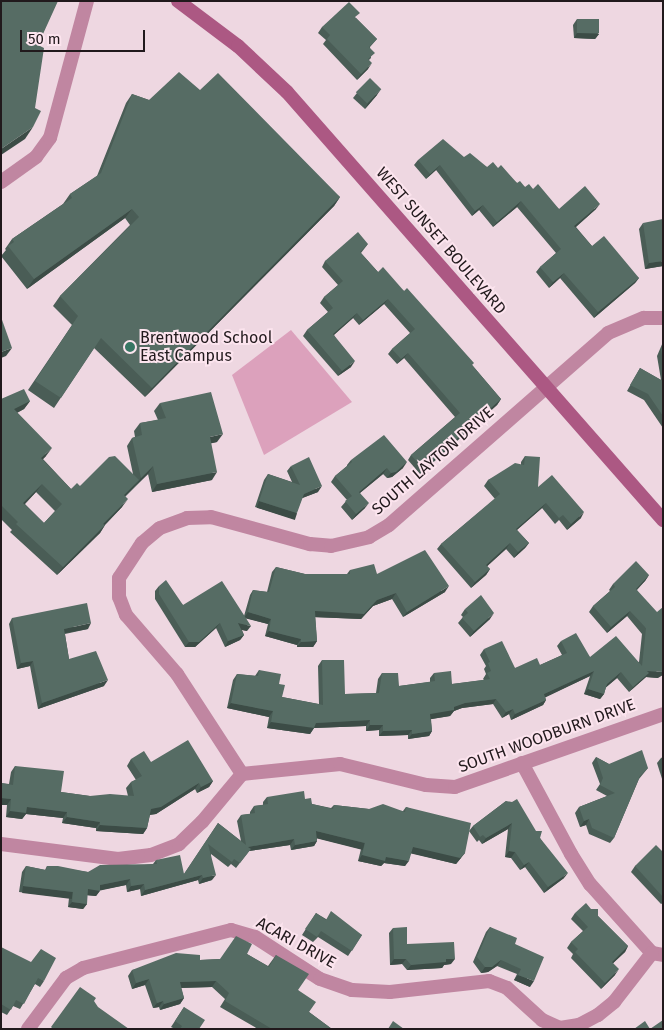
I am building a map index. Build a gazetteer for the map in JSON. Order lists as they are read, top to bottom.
{
  "streets": {
    "main road": ["WEST SUNSET BOULEVARD"],
    "street": ["SOUTH LAYTON DRIVE", "SOUTH WOODBURN DRIVE", "ACARI DRIVE"]
  },
  "crossings": [
    ["WEST SUNSET BOULEVARD", "SOUTH LAYTON DRIVE"],
    ["SOUTH LAYTON DRIVE", "SOUTH WOODBURN DRIVE"]
  ],
  "places": ["Brentwood School East Campus"],
  "scale_bar": "50 m"
}
